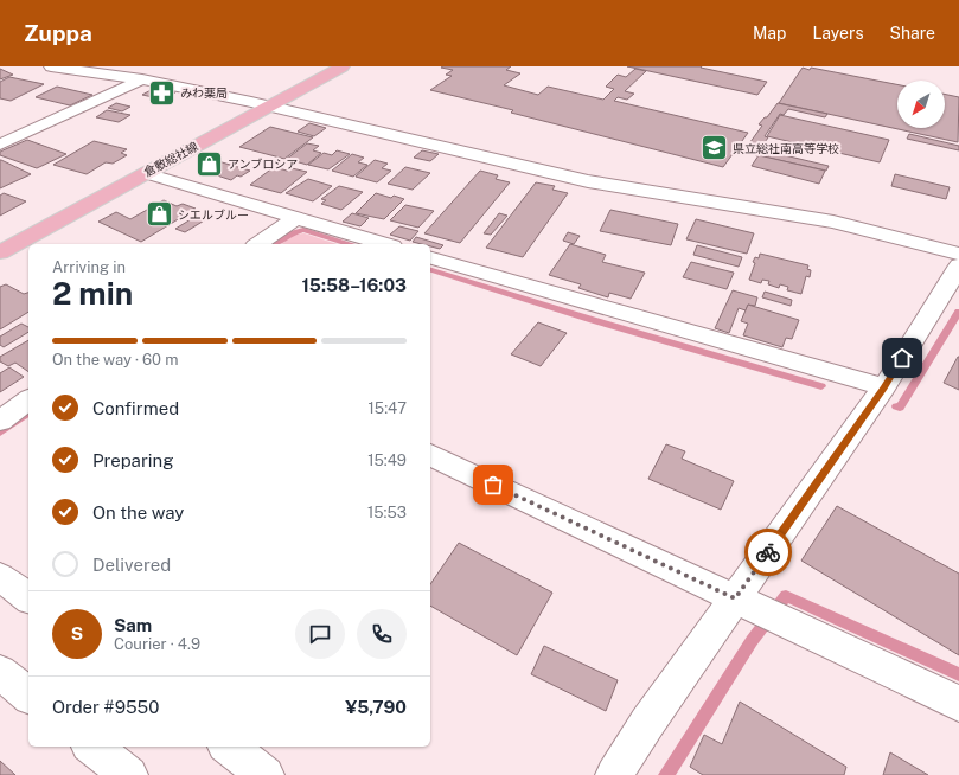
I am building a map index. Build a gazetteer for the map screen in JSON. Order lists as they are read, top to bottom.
{
  "streets": {
    "main road": ["倉敷総社線"]
  },
  "places": {
    "pharmacy": ["みわ薬局"],
    "school or university": ["県立総社南高等学校"],
    "shop": ["アンブロシア", "シエルブルー"]
  },
  "north": "bottom left",
  "page": {
    "header": "Zuppa",
    "nav": ["Map", "Layers", "Share"],
    "heading": ["2 min", "Arriving in", "15:58–16:03"],
    "panel": [
      "Sam",
      "Courier · 4.9",
      "Order #9550",
      "¥5,790"
    ],
    "bar": "On the way · 60 m",
    "list": [
      ["Confirmed", "15:47"],
      ["Preparing", "15:49"],
      ["On the way", "15:53"],
      "Delivered"
    ],
    "round": "S"
  }
}
